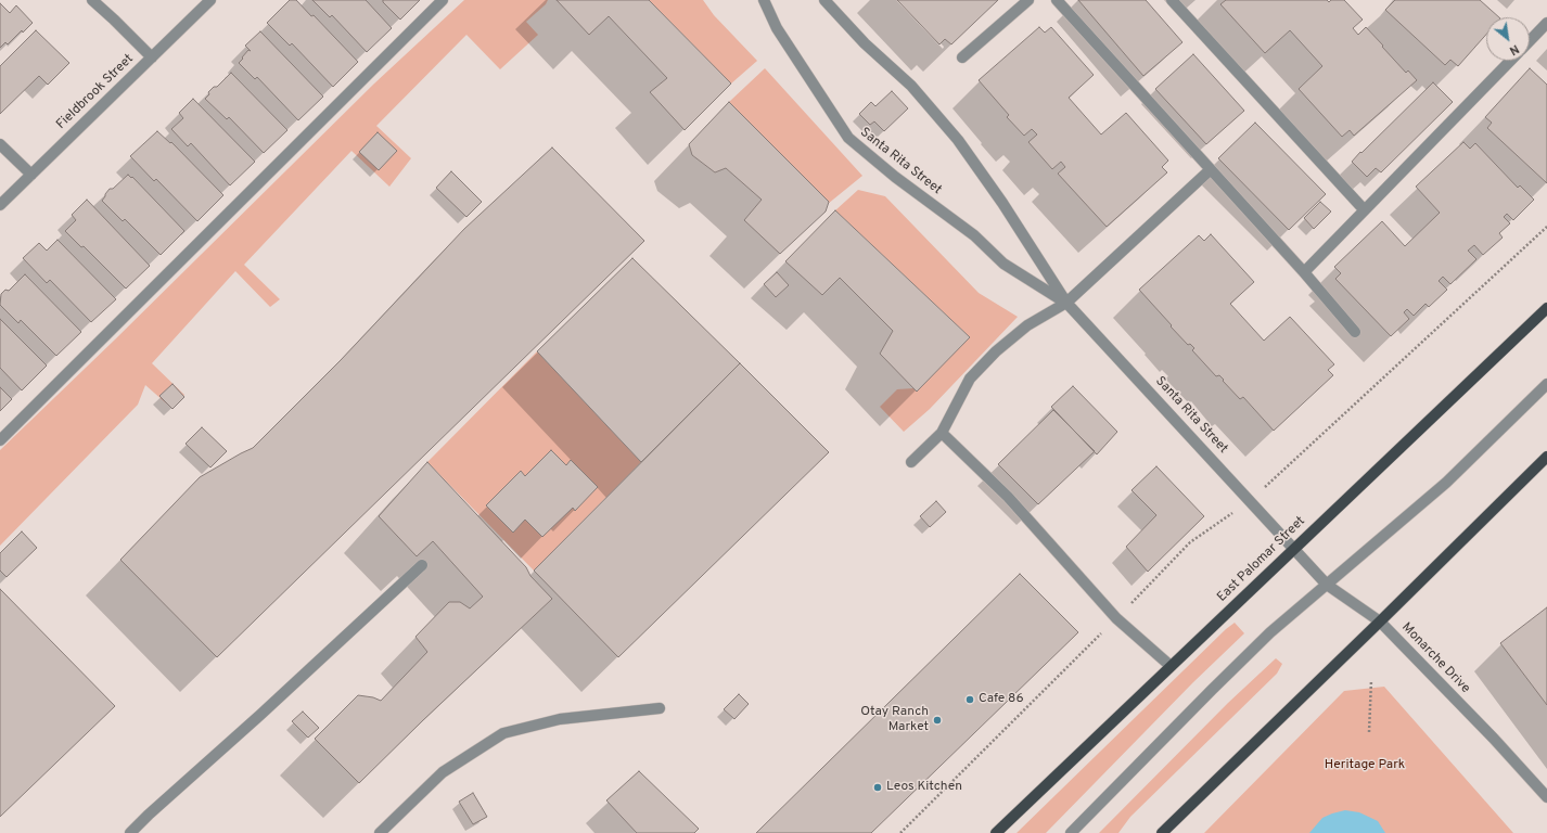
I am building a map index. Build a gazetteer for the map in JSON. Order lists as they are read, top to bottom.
{
  "streets": {
    "main road": ["East Palomar Street"],
    "street": ["Fieldbrook Street", "Santa Rita Street", "Monarche Drive"]
  },
  "crossings": [
    ["Santa Rita Street", "East Palomar Street"],
    ["Santa Rita Street", "Monarche Drive"],
    ["East Palomar Street", "Monarche Drive"]
  ],
  "parks": ["Heritage Park"],
  "places": ["Cafe 86", "Otay Ranch Market", "Leos Kitchen"],
  "north": "bottom right"
}
